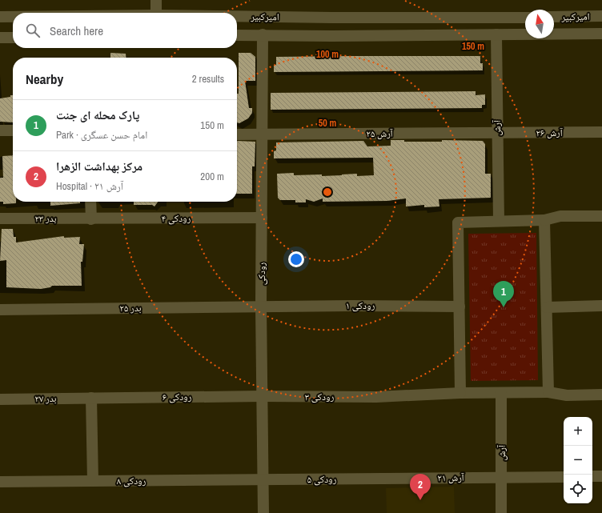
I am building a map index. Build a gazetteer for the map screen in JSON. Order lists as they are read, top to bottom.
{
  "streets": {
    "street": [
      "امیرکبیر",
      "آرش",
      "آرش ۲۶",
      "آرش ۲۵",
      "بدر ۲۳",
      "رودکی ۴",
      "رودکی",
      "رودکی ۱",
      "بدر ۲۵",
      "رودکی ۶",
      "رودکی ۳",
      "بدر ۲۷",
      "آرش ۲۱",
      "رودکی ۵",
      "رودکی ۸"
    ]
  },
  "crossings": [
    ["امیرکبیر", "آرش"],
    ["امیرکبیر", "رودکی"],
    ["آرش", "آرش ۲۶"],
    ["آرش", "آرش ۲۵"],
    ["آرش", "رودکی ۳"],
    ["آرش", "آرش ۲۱"],
    ["آرش ۲۶", "آرش ۲۵"],
    ["آرش ۲۵", "رودکی"],
    ["بدر ۲۳", "رودکی ۴"],
    ["رودکی ۴", "رودکی"],
    ["رودکی", "رودکی ۱"],
    ["رودکی", "بدر ۲۵"],
    ["رودکی", "رودکی ۶"],
    ["رودکی", "رودکی ۳"],
    ["رودکی", "رودکی ۵"],
    ["رودکی", "رودکی ۸"],
    ["رودکی ۱", "بدر ۲۵"],
    ["رودکی ۶", "رودکی ۳"],
    ["رودکی ۶", "بدر ۲۷"],
    ["آرش ۲۱", "رودکی ۵"],
    ["رودکی ۵", "رودکی ۸"]
  ],
  "north": "top",
  "page": {
    "search": "Search here",
    "heading": ["Nearby", "2 results"],
    "list": [
      {
        "mark": "1",
        "name": "پارک محله ای جنت",
        "note": "Park · امام حسن عسگری",
        "value": "150 m"
      },
      {
        "mark": "2",
        "name": "مرکز بهداشت الزهرا",
        "note": "Hospital · آرش ۲۱",
        "value": "200 m"
      }
    ],
    "pins": ["1", "2"],
    "map_buttons": ["+", "−"]
  },
  "rings": ["150 m", "100 m", "50 m"]
}
